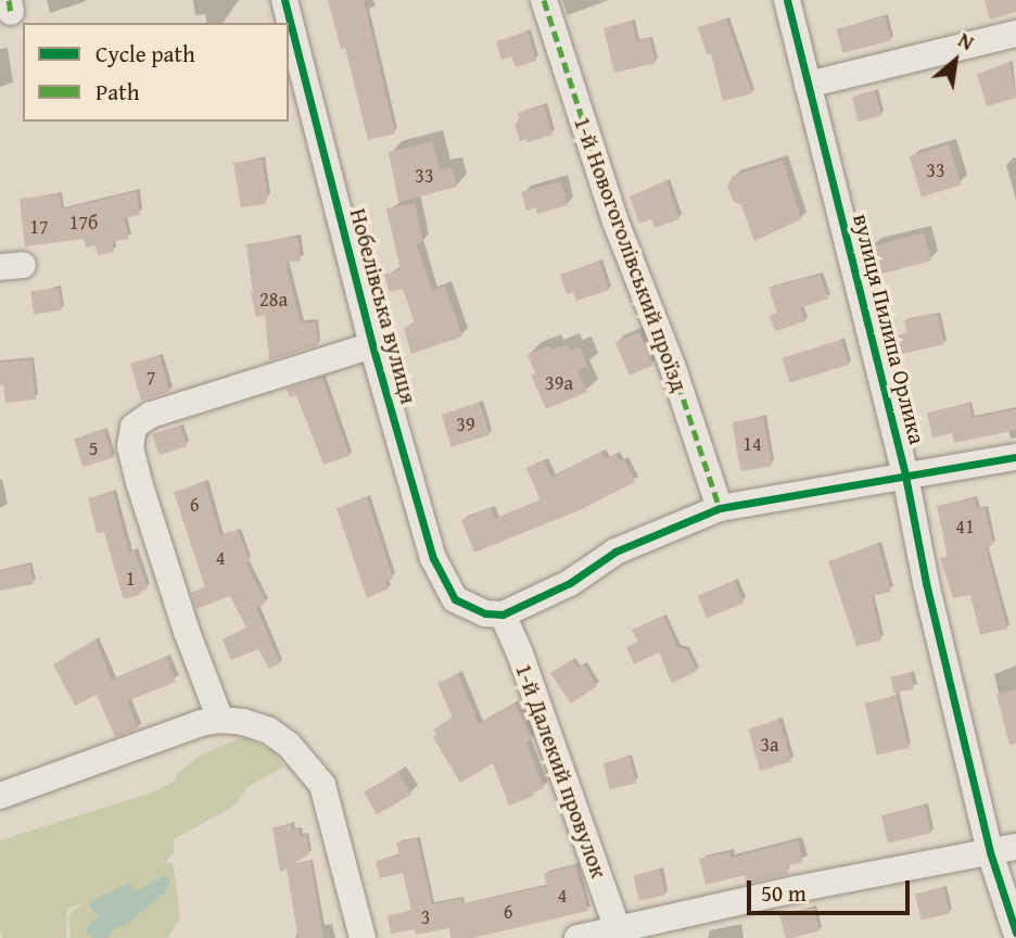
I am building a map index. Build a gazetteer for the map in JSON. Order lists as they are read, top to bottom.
{
  "streets": {
    "street": [
      "1-й Новогоголівський проїзд",
      "Нобелівська вулиця",
      "вулиця Пилипа Орлика",
      "1-й Далекий провулок"
    ]
  },
  "crossings": [
    ["Нобелівська вулиця", "1-й Далекий провулок"]
  ],
  "house_numbers": [
    "33",
    "33",
    "17б",
    "17",
    "28а",
    "7",
    "39а",
    "39",
    "14",
    "5",
    "6",
    "41",
    "4",
    "1",
    "3а",
    "4",
    "6",
    "3"
  ],
  "legend": ["Cycle path", "Path"],
  "scale_bar": "50 m",
  "north": "top right"
}
